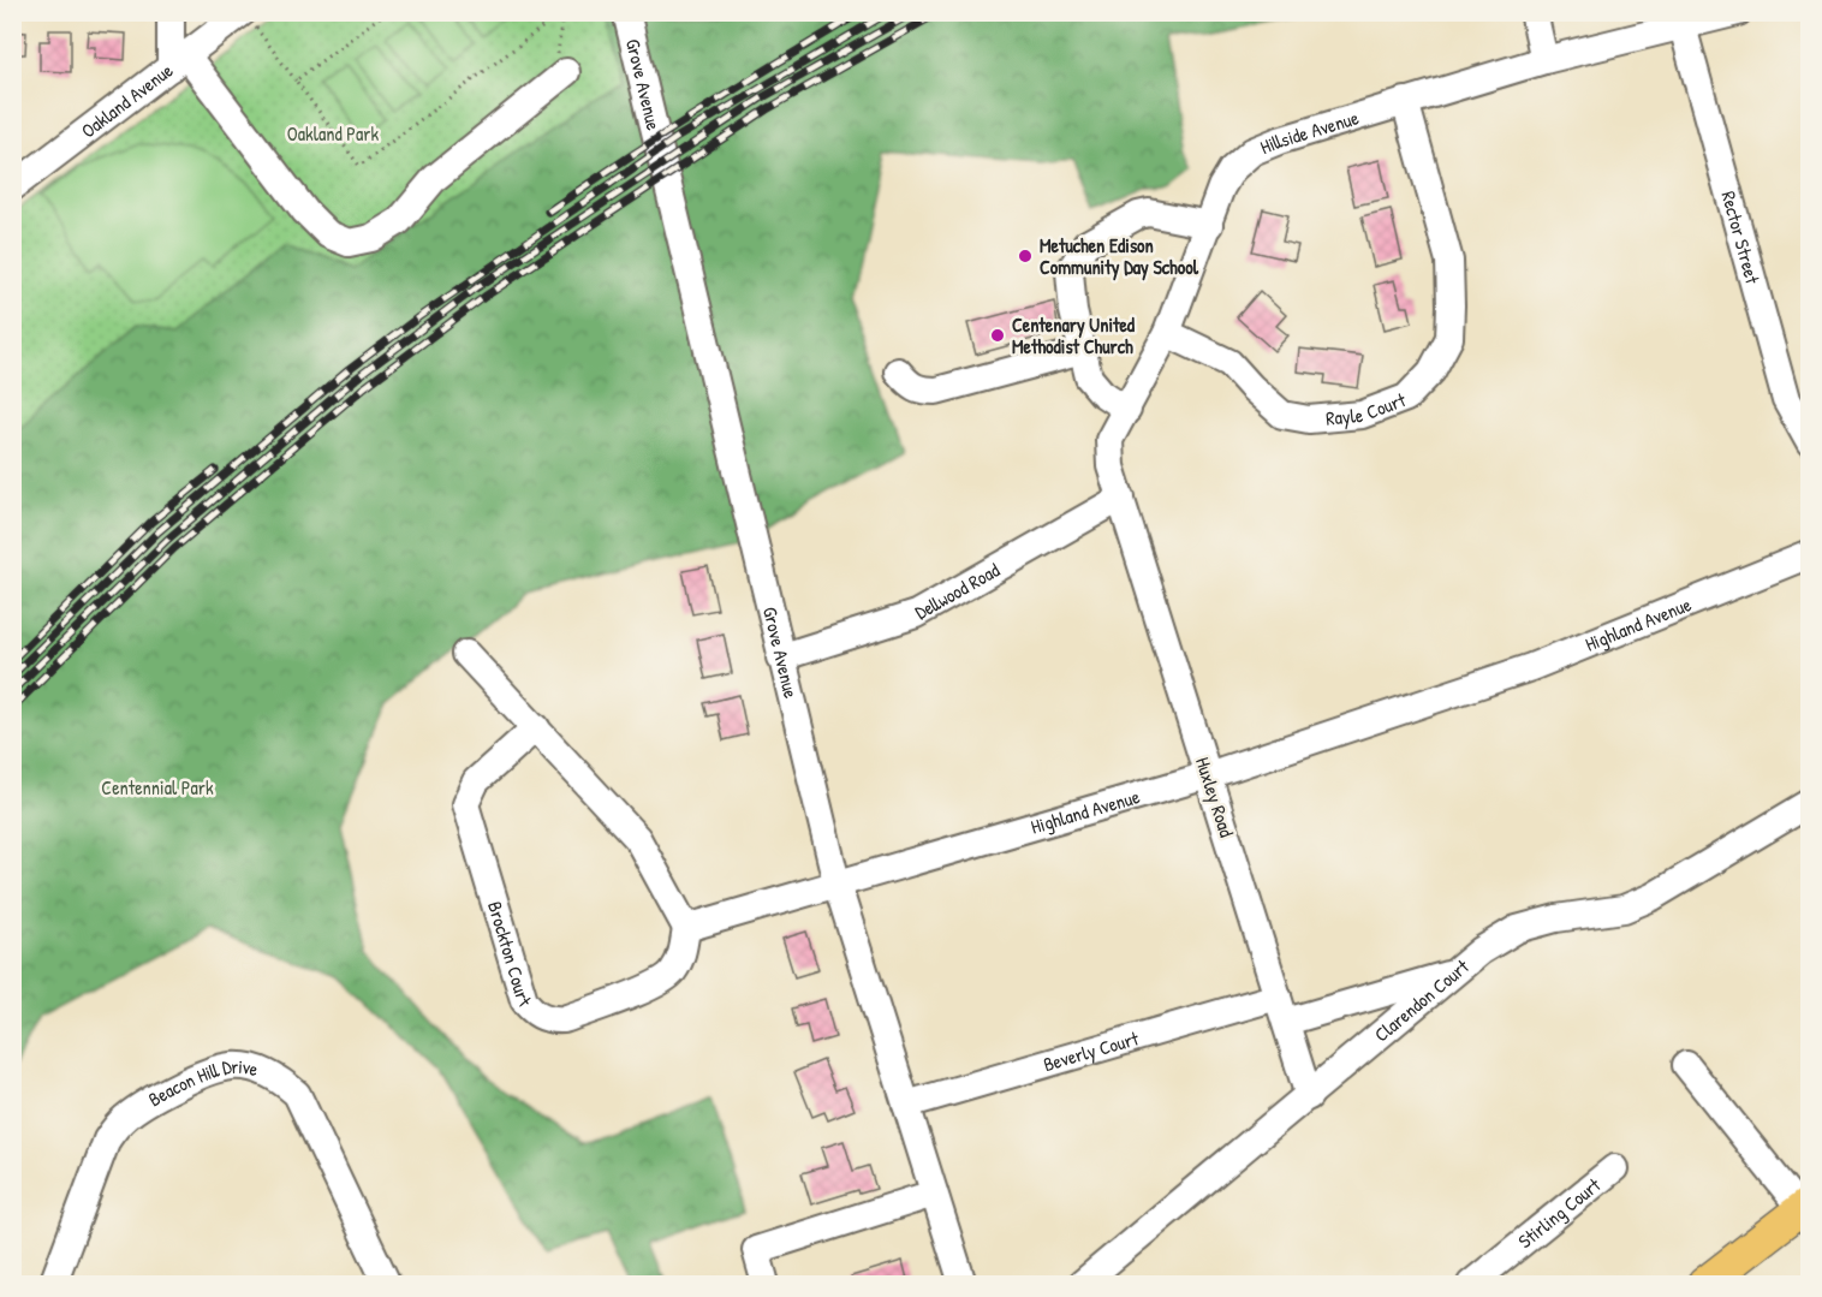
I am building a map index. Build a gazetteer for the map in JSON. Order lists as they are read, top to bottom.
{
  "streets": {
    "street": [
      "Grove Avenue",
      "Oakland Avenue",
      "Hillside Avenue",
      "Rector Street",
      "Rayle Court",
      "Dellwood Road",
      "Highland Avenue",
      "Huxley Road",
      "Brockton Court",
      "Clarendon Court",
      "Beverly Court",
      "Beacon Hill Drive",
      "Stirling Court"
    ]
  },
  "crossings": [
    ["Grove Avenue", "Dellwood Road"],
    ["Grove Avenue", "Highland Avenue"],
    ["Grove Avenue", "Beverly Court"],
    ["Hillside Avenue", "Rector Street"],
    ["Hillside Avenue", "Rayle Court"],
    ["Hillside Avenue", "Dellwood Road"],
    ["Hillside Avenue", "Huxley Road"],
    ["Dellwood Road", "Huxley Road"],
    ["Highland Avenue", "Huxley Road"],
    ["Highland Avenue", "Brockton Court"],
    ["Huxley Road", "Clarendon Court"],
    ["Huxley Road", "Beverly Court"]
  ],
  "parks": ["Oakland Park", "Centennial Park"],
  "places": ["Metuchen Edison Community Day School", "Centenary United Methodist Church"]
}
